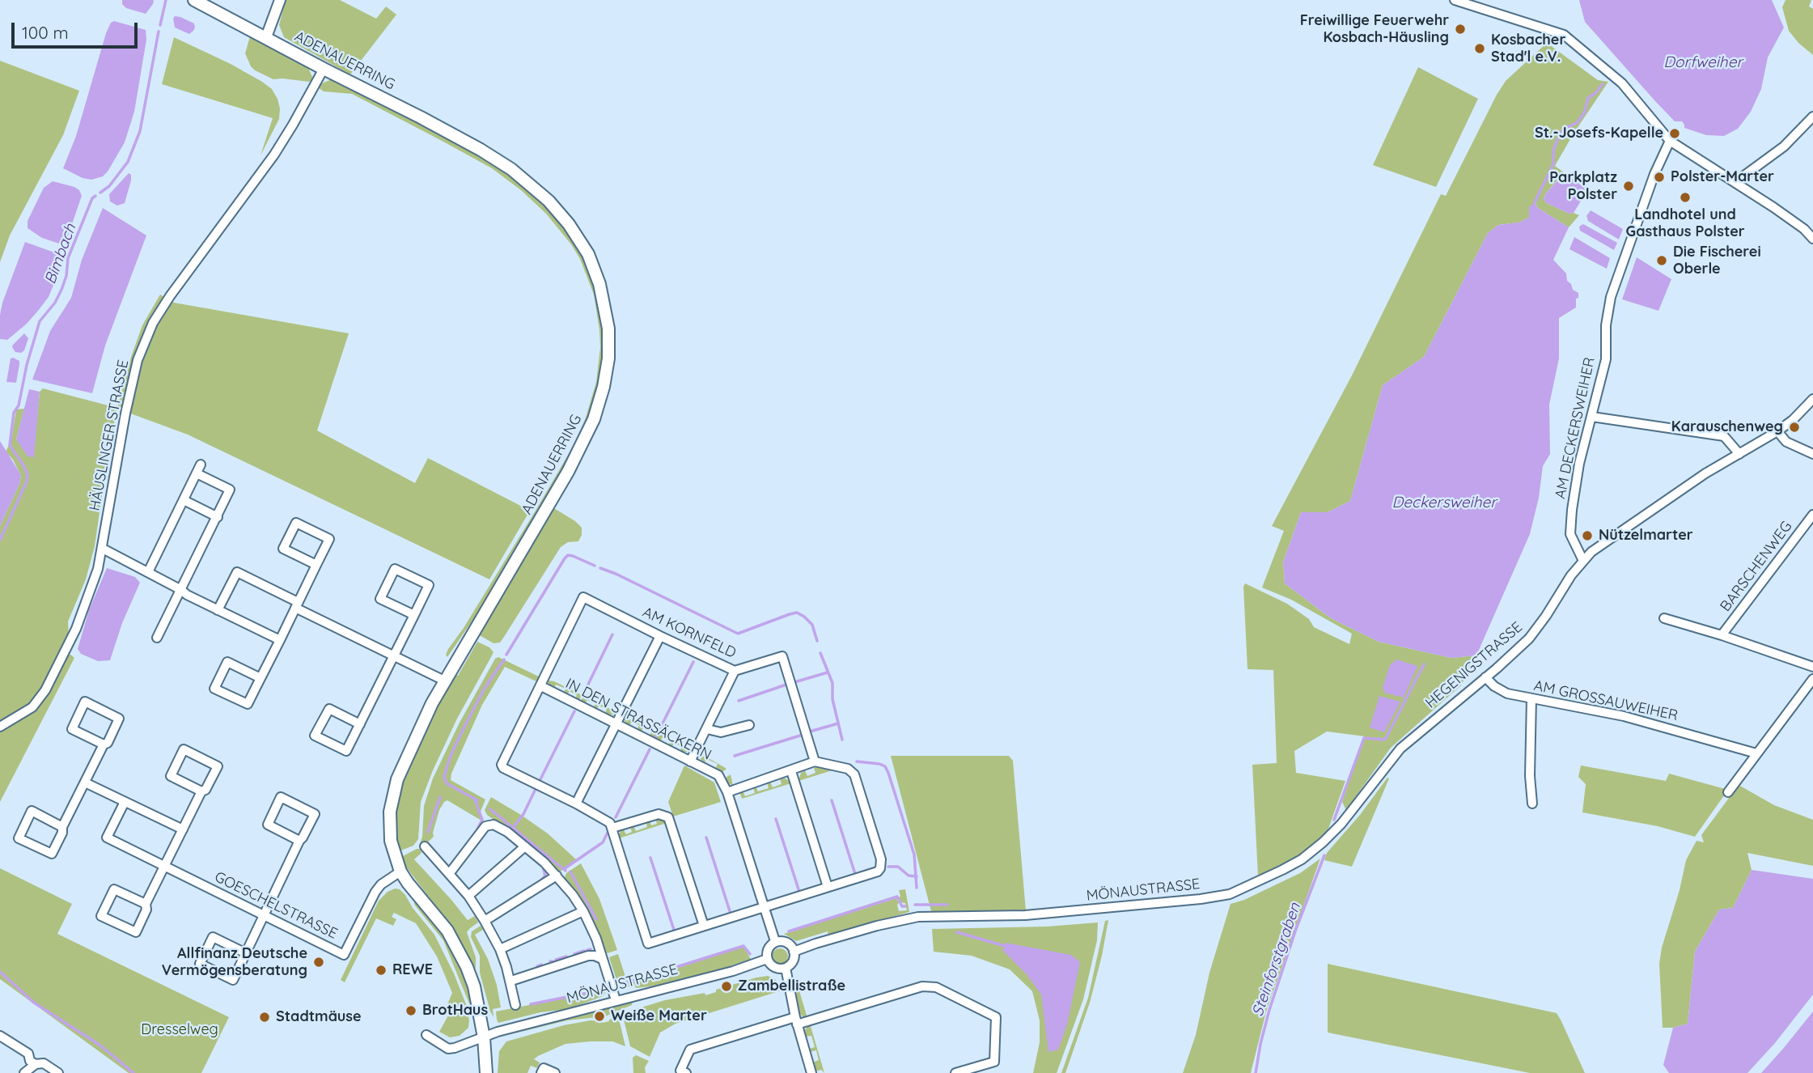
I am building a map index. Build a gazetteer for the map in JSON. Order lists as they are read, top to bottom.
{
  "streets": {
    "main road": ["ADENAUERRING"],
    "street": [
      "AM DECKERSWEIHER",
      "HÄUSLINGER STRASSE",
      "BARSCHENWEG",
      "AM KORNFELD",
      "HEGENIGSTRASSE",
      "AM GROSSAUWEIHER",
      "IN DEN STRASSÄCKERN",
      "MÖNAUSTRASSE",
      "GOESCHELSTRASSE"
    ]
  },
  "crossings": [
    ["ADENAUERRING", "HÄUSLINGER STRASSE"],
    ["ADENAUERRING", "MÖNAUSTRASSE"],
    ["ADENAUERRING", "GOESCHELSTRASSE"],
    ["AM DECKERSWEIHER", "HEGENIGSTRASSE"],
    ["AM KORNFELD", "IN DEN STRASSÄCKERN"],
    ["HEGENIGSTRASSE", "AM GROSSAUWEIHER"],
    ["HEGENIGSTRASSE", "MÖNAUSTRASSE"],
    ["IN DEN STRASSÄCKERN", "MÖNAUSTRASSE"]
  ],
  "water": [
    "Dorfweiher",
    "Bimbach",
    "Deckersweiher",
    "Steinforstgraben"
  ],
  "parks": ["Dresselweg"],
  "places": [
    "Freiwillige Feuerwehr Kosbach-Häusling",
    "Kosbacher Stad'l e.V.",
    "St.-Josefs-Kapelle",
    "Polster-Marter",
    "Parkplatz Polster",
    "Landhotel und Gasthaus Polster",
    "Die Fischerei Oberle",
    "Karauschenweg",
    "Nützelmarter",
    "Allfinanz Deutsche Vermögensberatung",
    "REWE",
    "Zambellistraße",
    "BrotHaus",
    "Weiße Marter",
    "Stadtmäuse"
  ],
  "scale_bar": "100 m"
}
